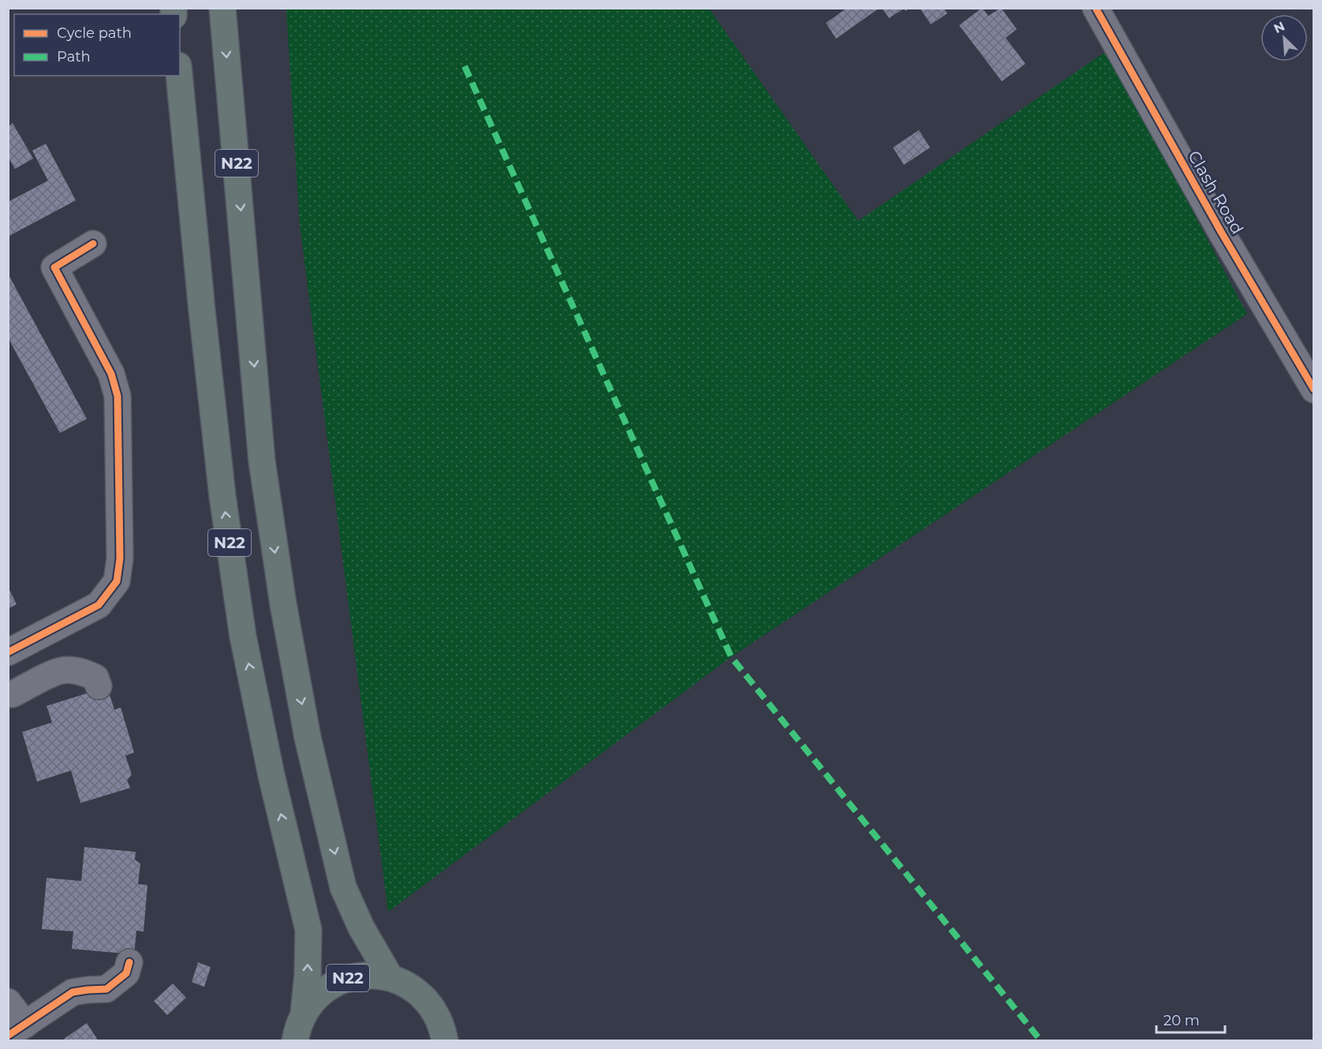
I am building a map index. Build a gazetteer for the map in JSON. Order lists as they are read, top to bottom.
{
  "streets": {
    "highway": ["N22"],
    "street": ["Clash Road"]
  },
  "legend": ["Cycle path", "Path"],
  "scale_bar": "20 m",
  "north": "top left"
}
